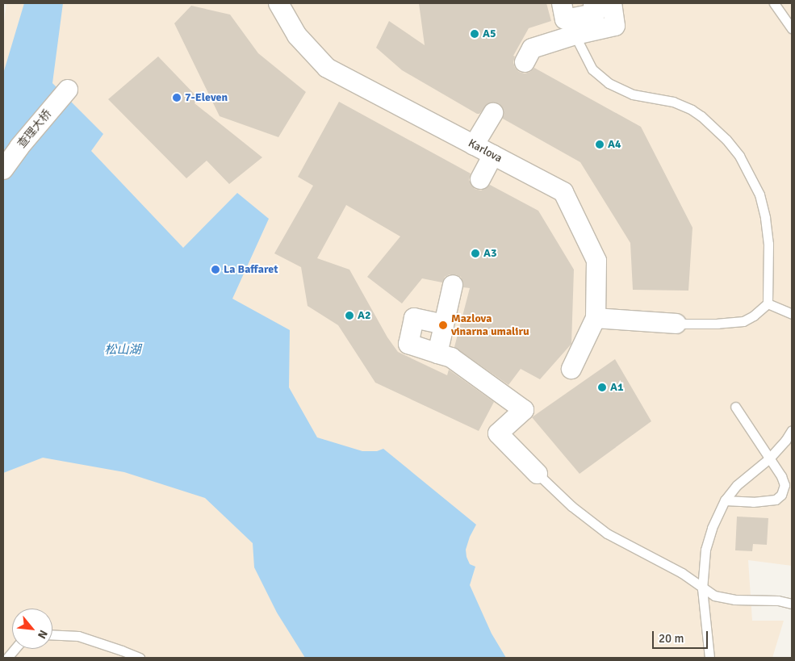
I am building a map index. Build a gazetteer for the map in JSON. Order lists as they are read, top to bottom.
{
  "streets": {
    "street": ["查理大桥", "Karlova"]
  },
  "water": ["松山湖"],
  "places": [
    "A5",
    "7-Eleven",
    "A4",
    "A3",
    "La Baffaret",
    "A2",
    "Mazlova vinarna umaliru",
    "A1"
  ],
  "scale_bar": "20 m",
  "north": "bottom right"
}
